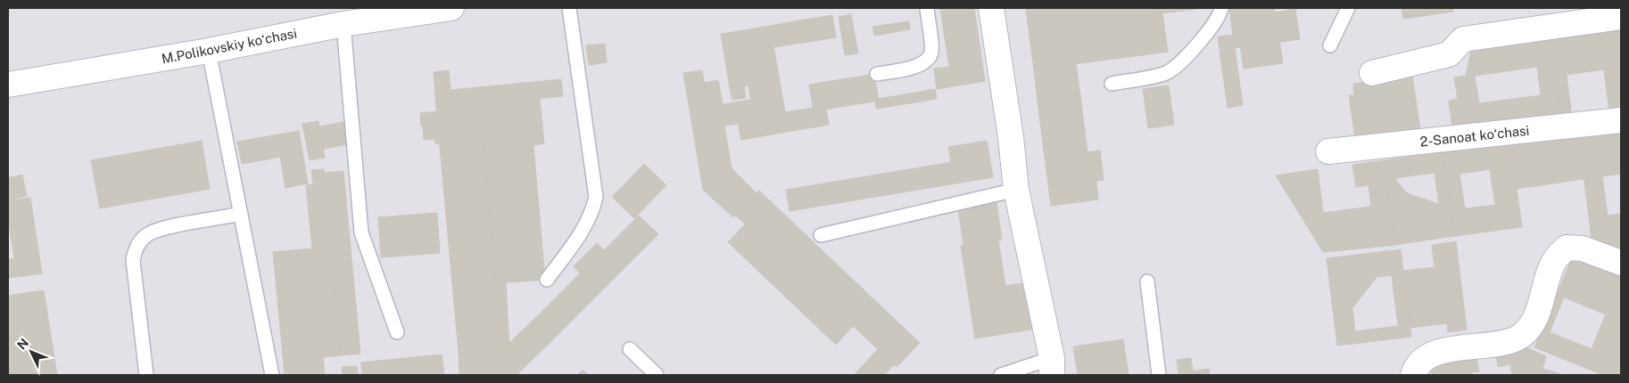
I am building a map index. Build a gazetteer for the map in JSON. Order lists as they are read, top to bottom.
{
  "streets": {
    "street": ["M.Polikovskiy koʻchasi", "2-Sanoat koʻchasi"]
  },
  "north": "top left"
}
